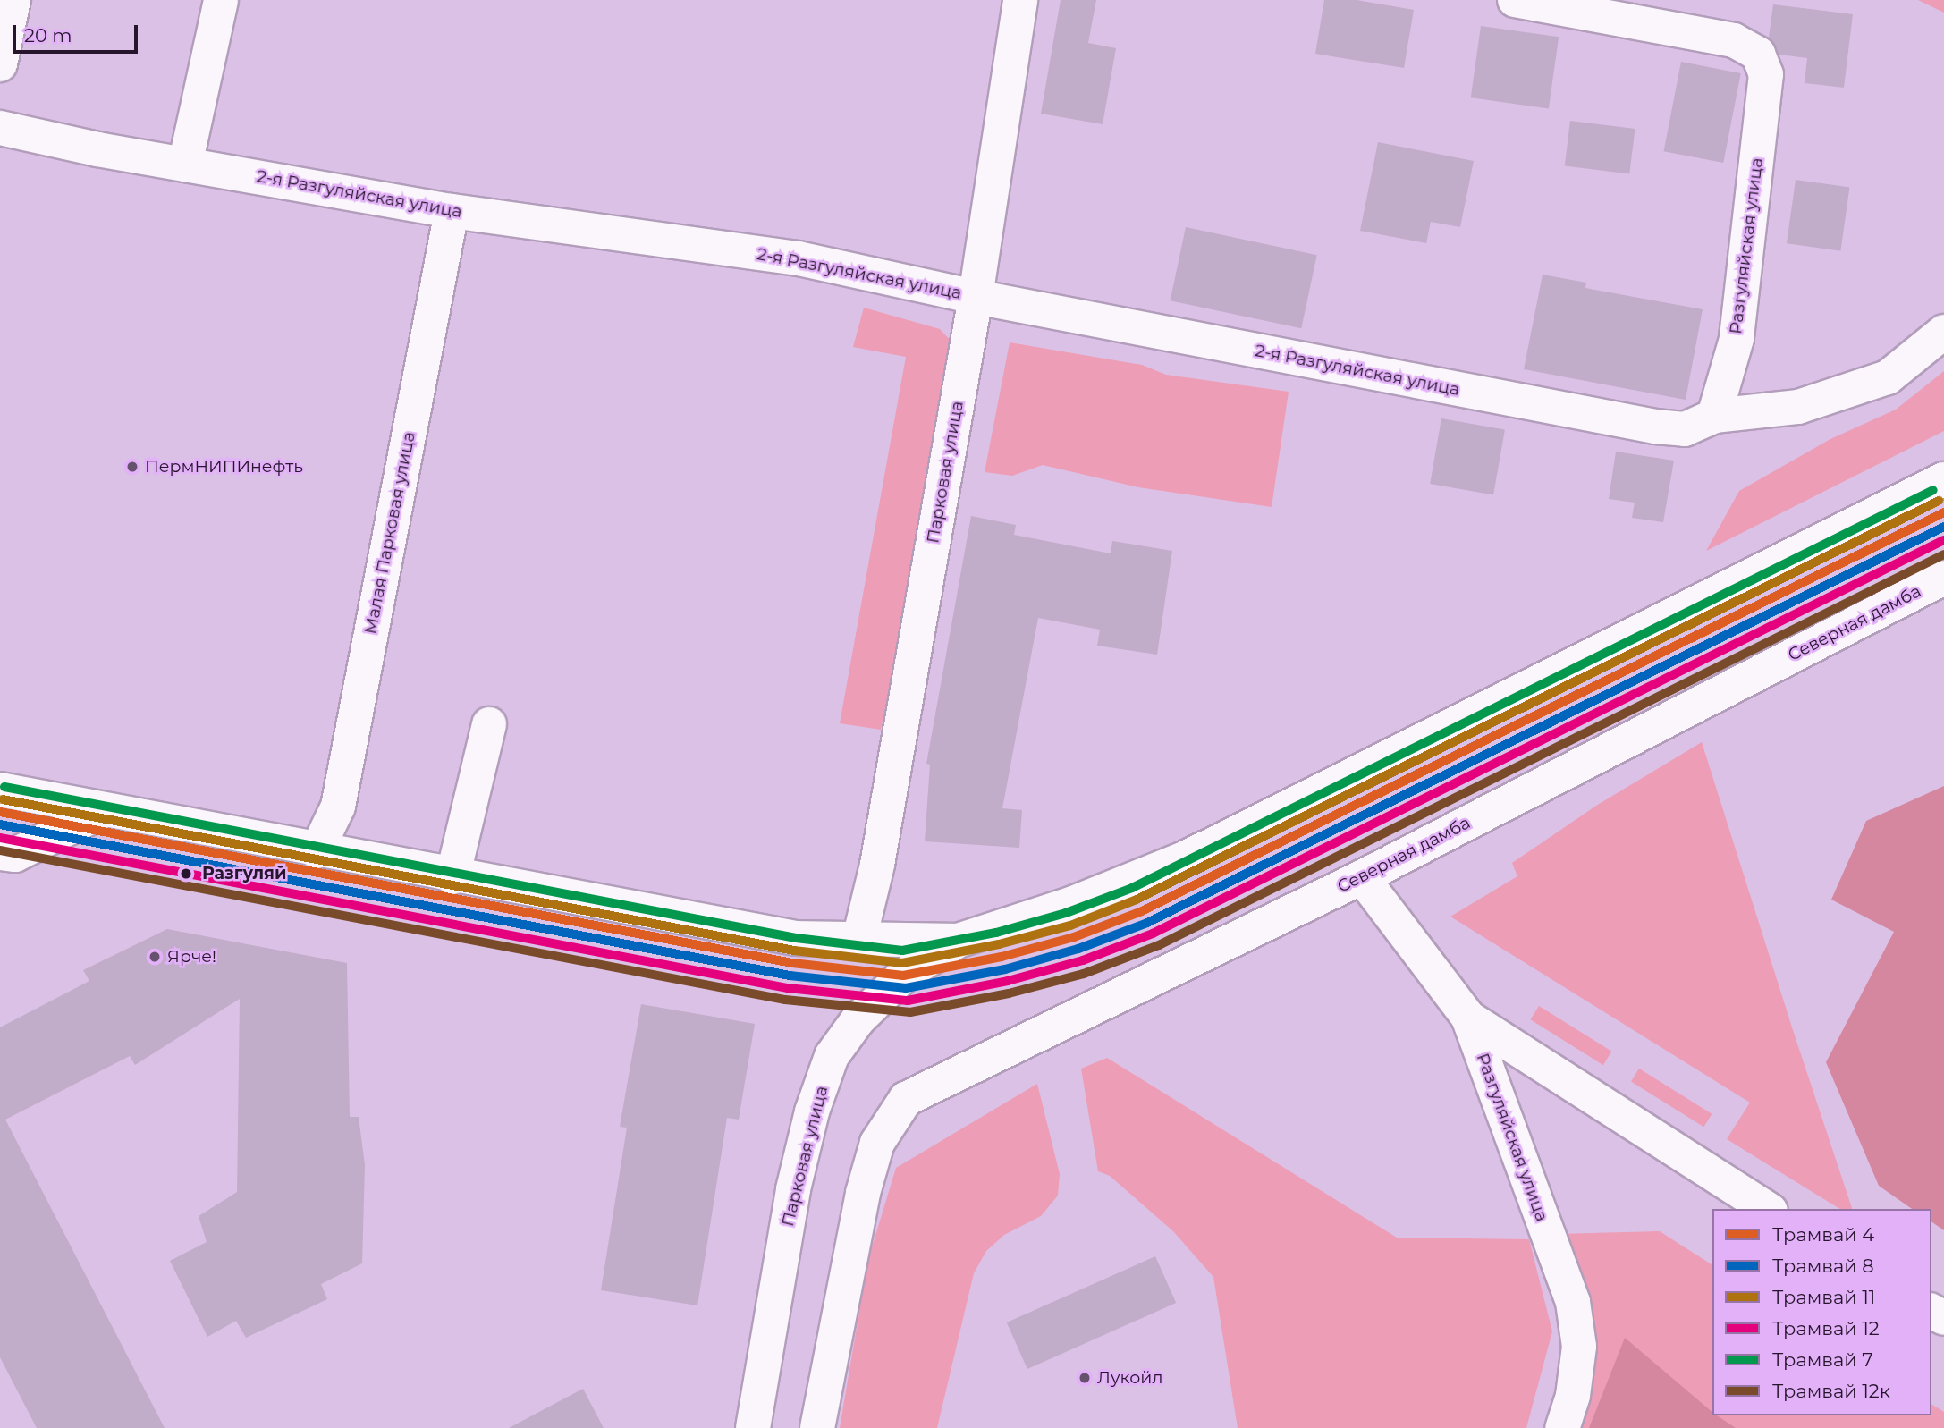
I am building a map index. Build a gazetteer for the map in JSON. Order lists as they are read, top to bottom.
{
  "streets": {
    "street": [
      "2-я Разгуляйская улица",
      "Разгуляйская улица",
      "Парковая улица",
      "Малая Парковая улица",
      "Северная дамба"
    ]
  },
  "crossings": [
    ["2-я Разгуляйская улица", "Разгуляйская улица"],
    ["2-я Разгуляйская улица", "Парковая улица"],
    ["2-я Разгуляйская улица", "Малая Парковая улица"],
    ["Разгуляйская улица", "Северная дамба"]
  ],
  "places": [
    "ПермНИПИнефть",
    "Разгуляй",
    "Ярче!",
    "Лукойл"
  ],
  "lines": [
    "tram line 7",
    "tram line 11",
    "tram line 4",
    "tram line 8",
    "tram line 12",
    "tram line 12к"
  ],
  "legend": [
    "Трамвай 4",
    "Трамвай 8",
    "Трамвай 11",
    "Трамвай 12",
    "Трамвай 7",
    "Трамвай 12к"
  ],
  "scale_bar": "20 m"
}
